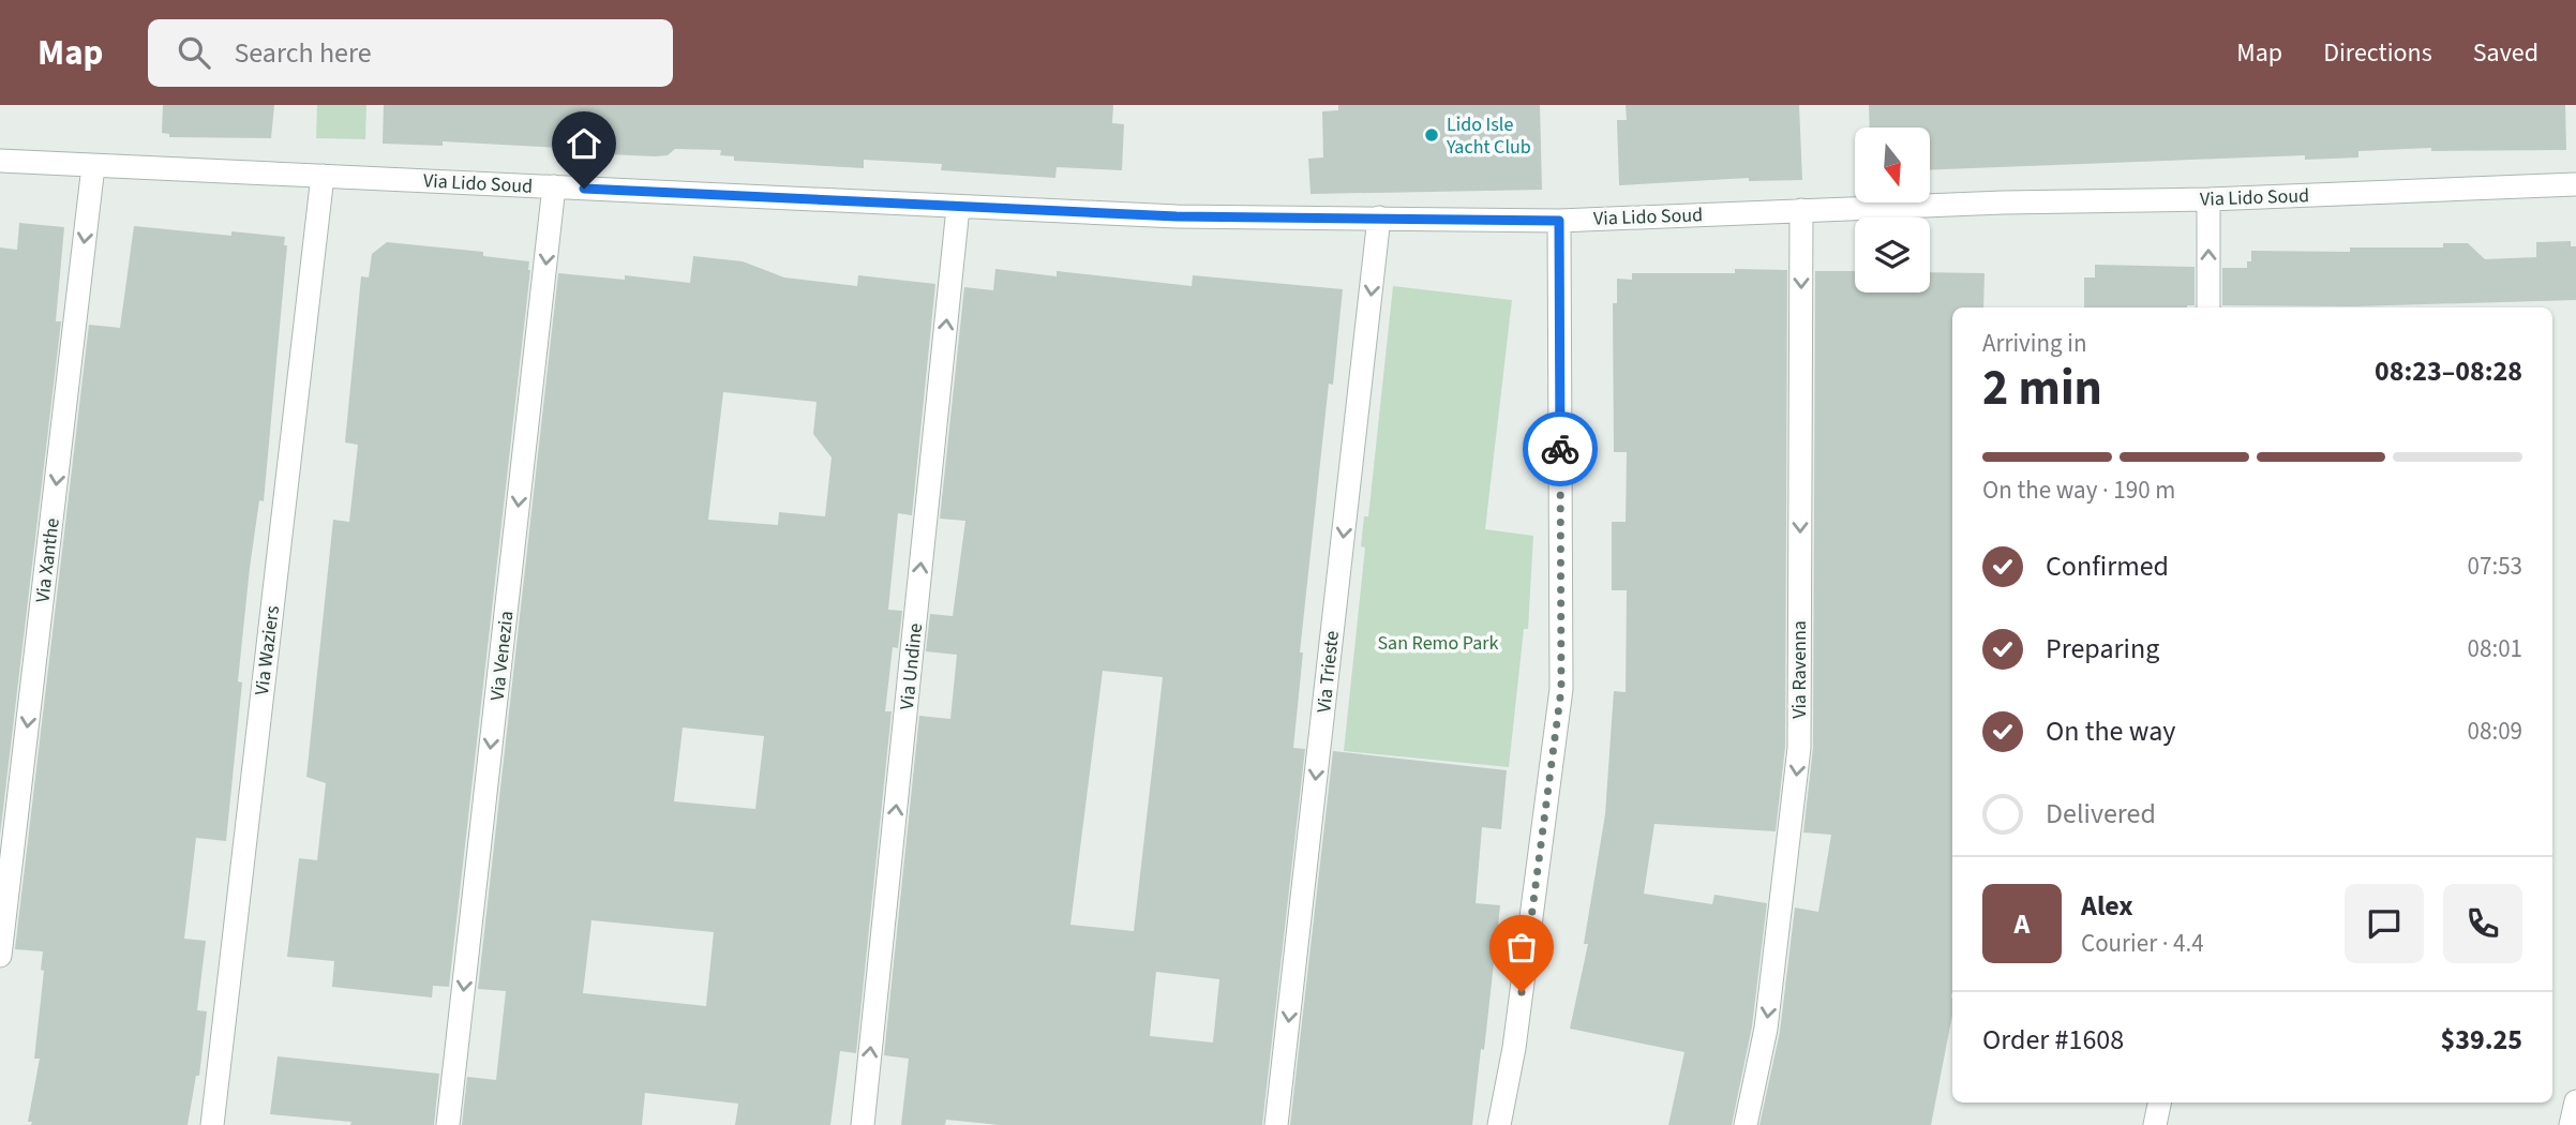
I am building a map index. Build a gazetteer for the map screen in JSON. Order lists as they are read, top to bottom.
{
  "streets": {
    "street": [
      "Via Lido Soud",
      "Via Xanthe",
      "Via Waziers",
      "Via Venezia",
      "Via Undine",
      "Via Ravenna",
      "Via Trieste"
    ]
  },
  "crossings": [
    ["Via Lido Soud", "Via Xanthe"],
    ["Via Lido Soud", "Via Waziers"],
    ["Via Lido Soud", "Via Venezia"],
    ["Via Lido Soud", "Via Undine"],
    ["Via Lido Soud", "Via Ravenna"],
    ["Via Lido Soud", "Via Trieste"]
  ],
  "one_way": [
    "Via Xanthe",
    "Via Venezia",
    "Via Undine",
    "Via Ravenna",
    "Via Trieste"
  ],
  "parks": ["San Remo Park"],
  "places": ["Lido Isle Yacht Club"],
  "north": "bottom",
  "page": {
    "header": "Map",
    "search": "Search here",
    "nav": ["Map", "Directions", "Saved"],
    "heading": ["2 min", "Arriving in", "08:23–08:28"],
    "panel": [
      "Alex",
      "Courier · 4.4",
      "Order #1608",
      "$39.25"
    ],
    "bar": "On the way · 190 m",
    "list": [
      ["Confirmed", "07:53"],
      ["Preparing", "08:01"],
      ["On the way", "08:09"],
      "Delivered"
    ],
    "round": "A"
  }
}
